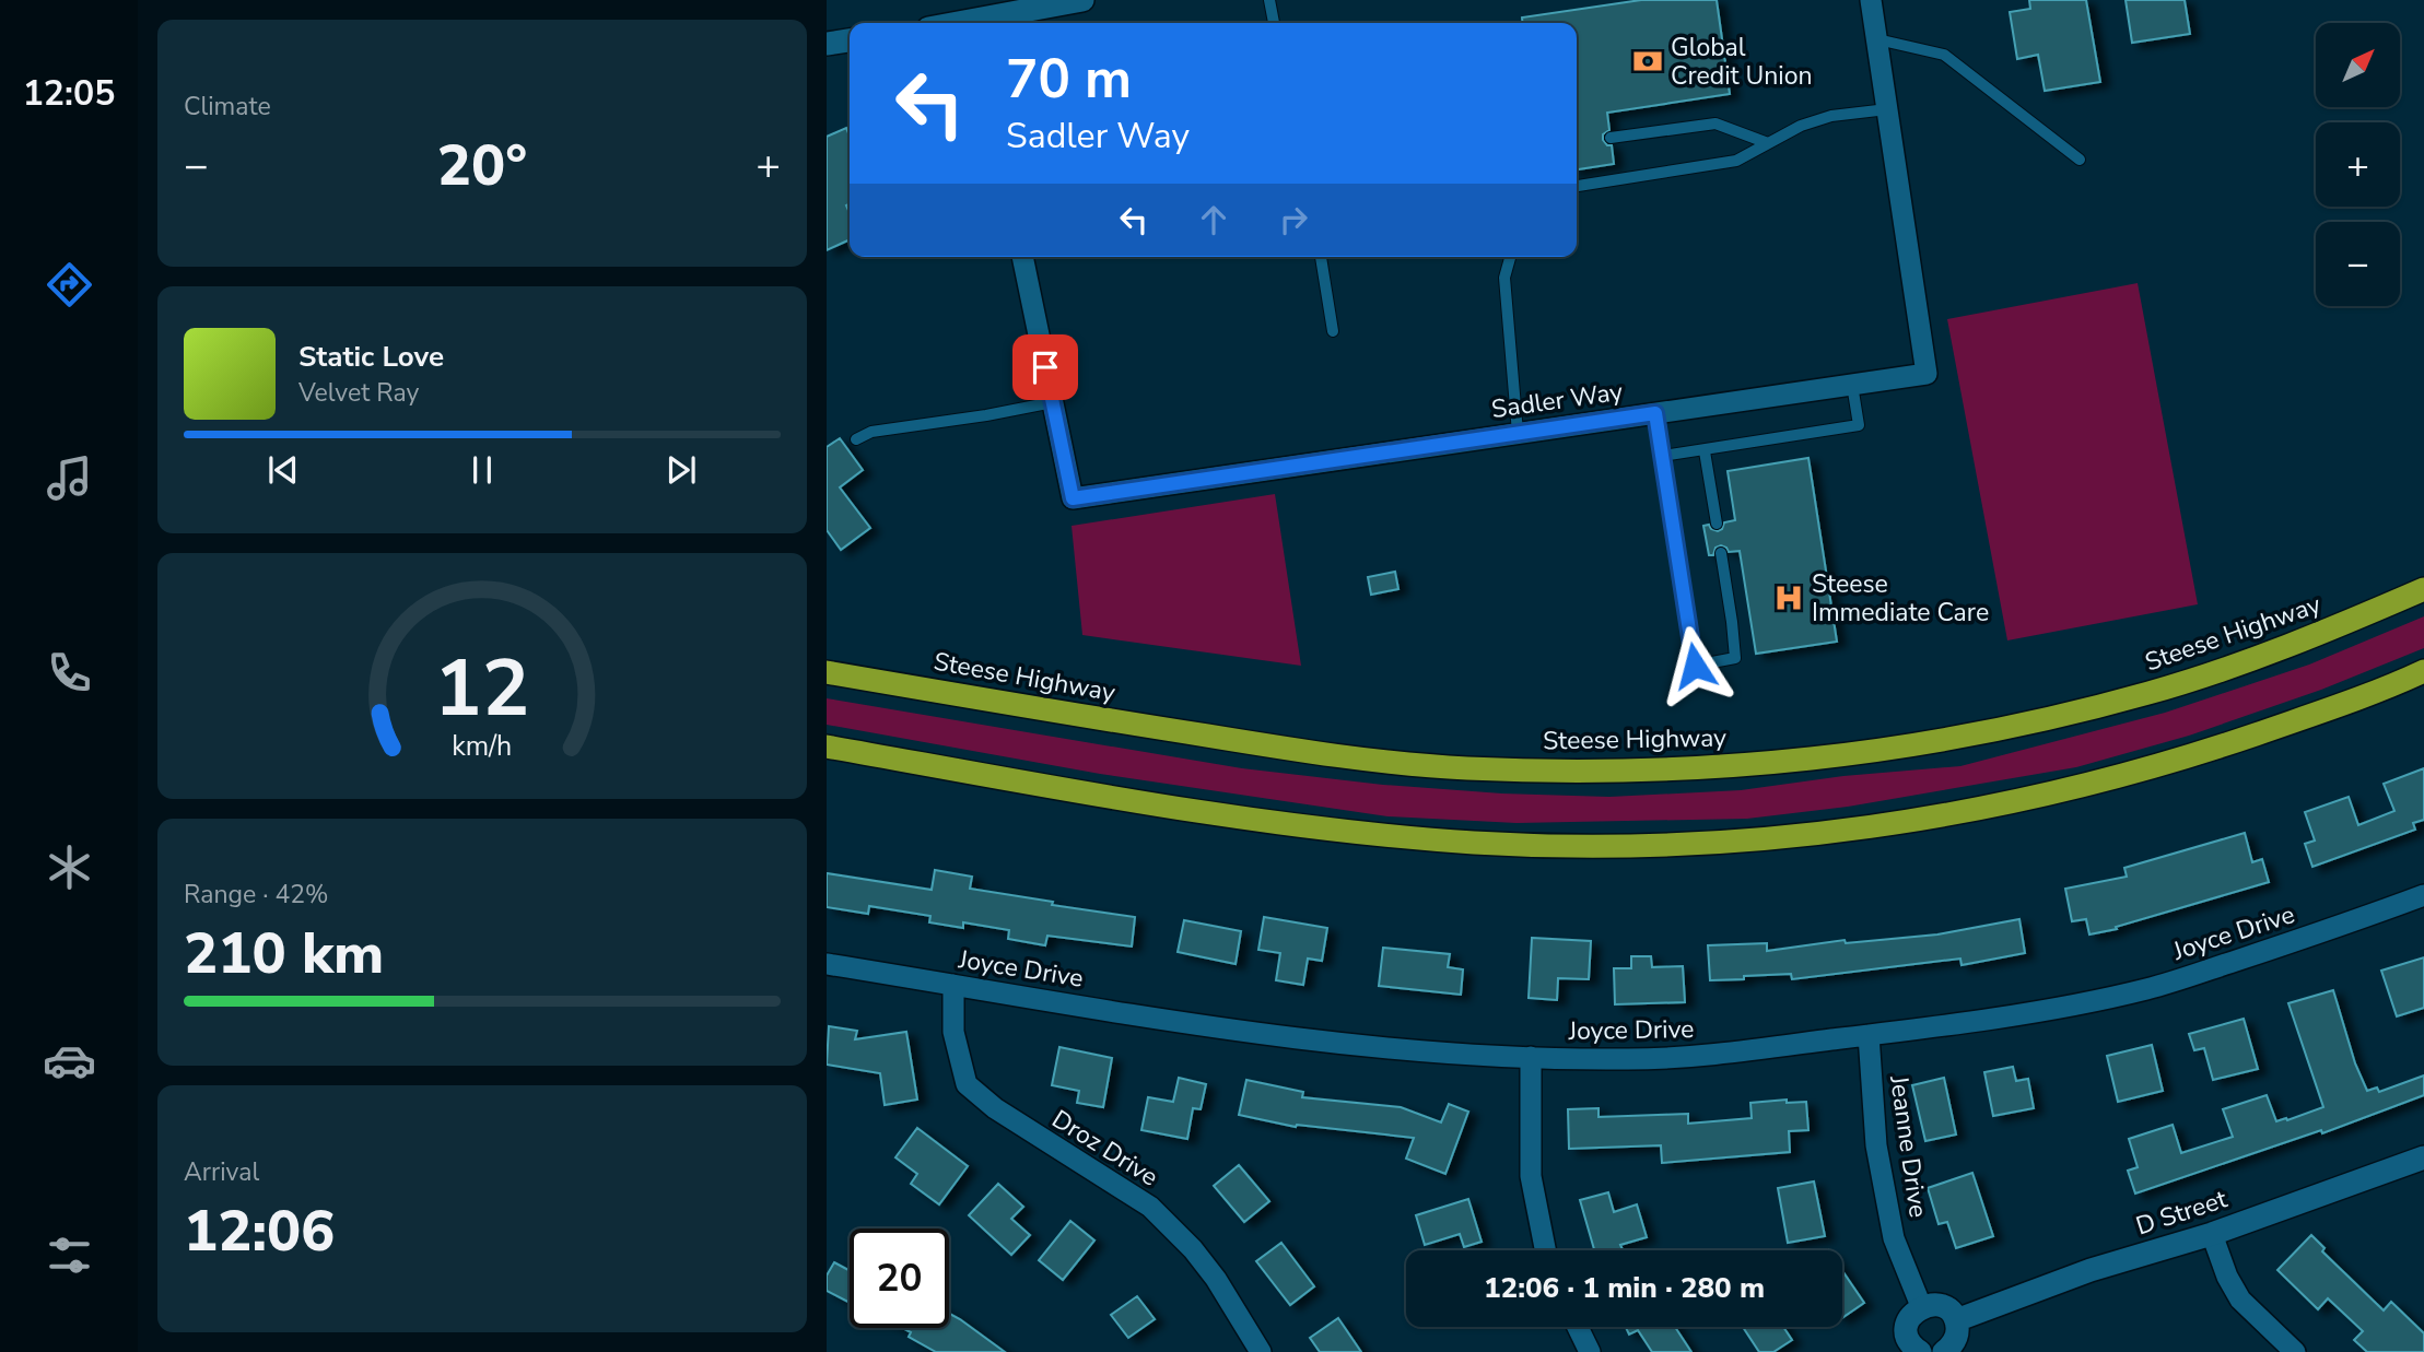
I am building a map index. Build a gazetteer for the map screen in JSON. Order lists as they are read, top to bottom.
{
  "streets": {
    "highway": ["Steese Highway"],
    "street": [
      "Sadler Way",
      "Joyce Drive",
      "Jeanne Drive",
      "Droz Drive",
      "D Street"
    ]
  },
  "crossings": [
    ["Joyce Drive", "Jeanne Drive"],
    ["Joyce Drive", "Droz Drive"]
  ],
  "places": {
    "bank": ["Global Credit Union"],
    "hospital": ["Steese Immediate Care"]
  },
  "north": "top right",
  "page": {
    "tabs": "12:05",
    "tile": [
      "Climate",
      ["Range · 42%", "210 km"],
      ["Arrival", "12:06"]
    ],
    "map_buttons": ["+", "−"],
    "turn": ["70 m", "Sadler Way"],
    "heat": ["−", "20°", "+"],
    "song": ["Static Love", "Velvet Ray"],
    "limit": "20",
    "trip": "12:06 · 1 min · 280 m",
    "gauge": ["12", "km/h"]
  }
}
